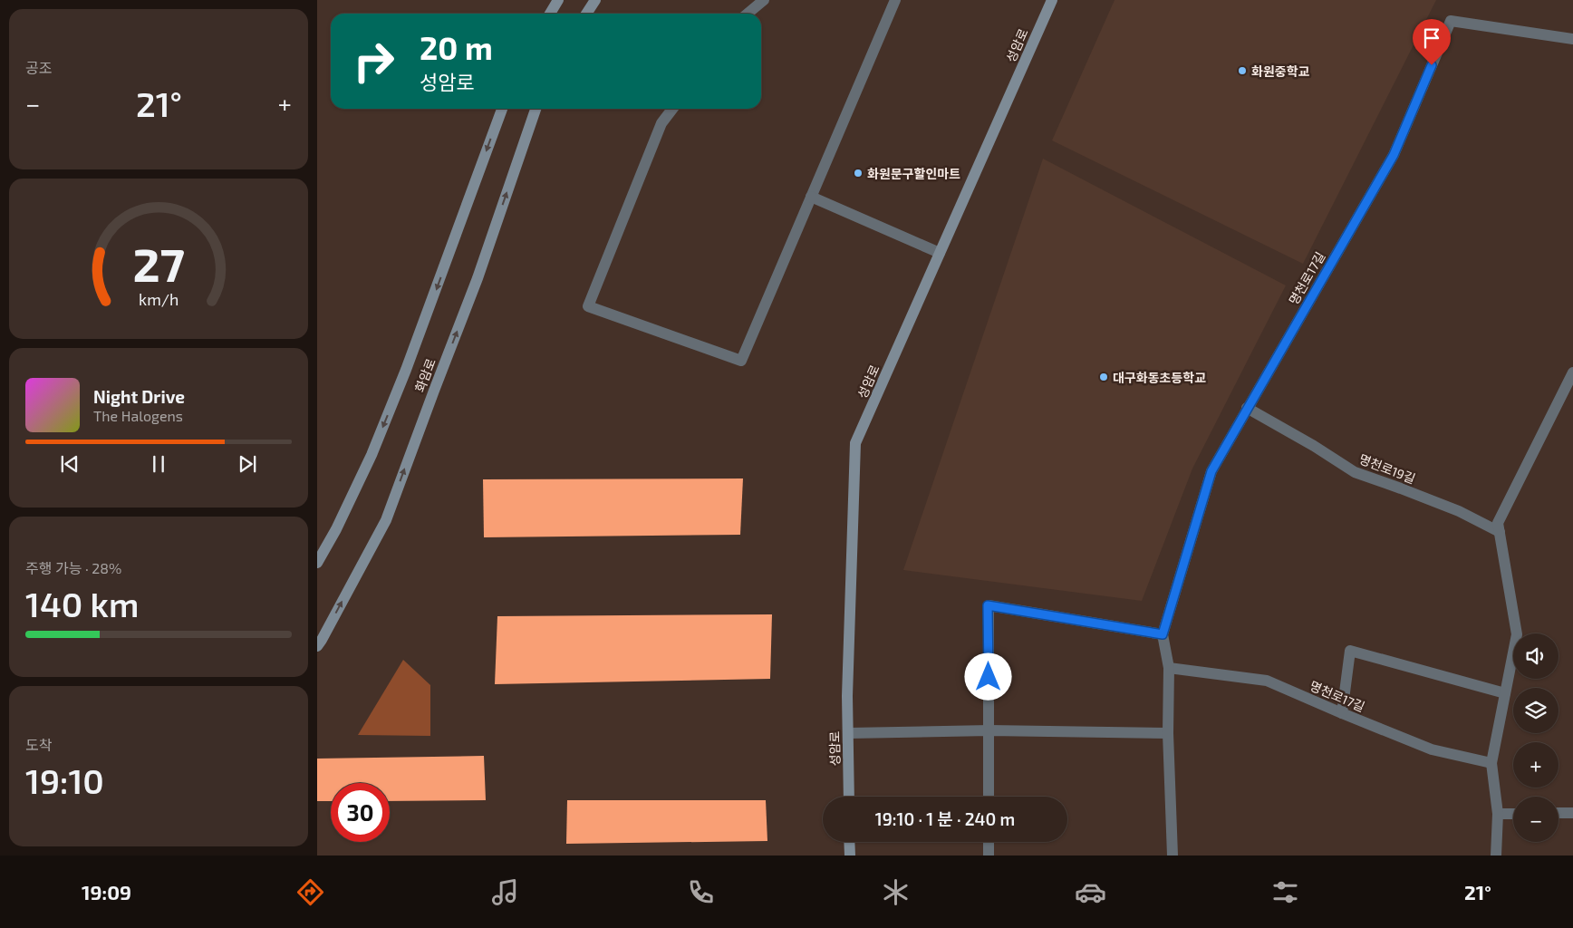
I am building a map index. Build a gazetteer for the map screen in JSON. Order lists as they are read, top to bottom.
{
  "streets": {
    "main road": ["성암로", "화암로"],
    "street": ["명천로17길", "명천로19길"]
  },
  "crossings": [
    ["명천로17길", "명천로19길"]
  ],
  "places": ["화원중학교", "화원문구할인마트", "대구화동초등학교"],
  "page": {
    "tile": [
      "공조",
      ["주행 가능 · 28%", "140 km"],
      ["도착", "19:10"]
    ],
    "turn": ["20 m", "성암로"],
    "heat": ["−", "21°", "+"],
    "song": ["Night Drive", "The Halogens"],
    "map_buttons": ["+", "−"],
    "limit": "30",
    "trip": "19:10 · 1 분 · 240 m",
    "tabs": ["19:09", "21°"],
    "gauge": ["27", "km/h"]
  }
}
